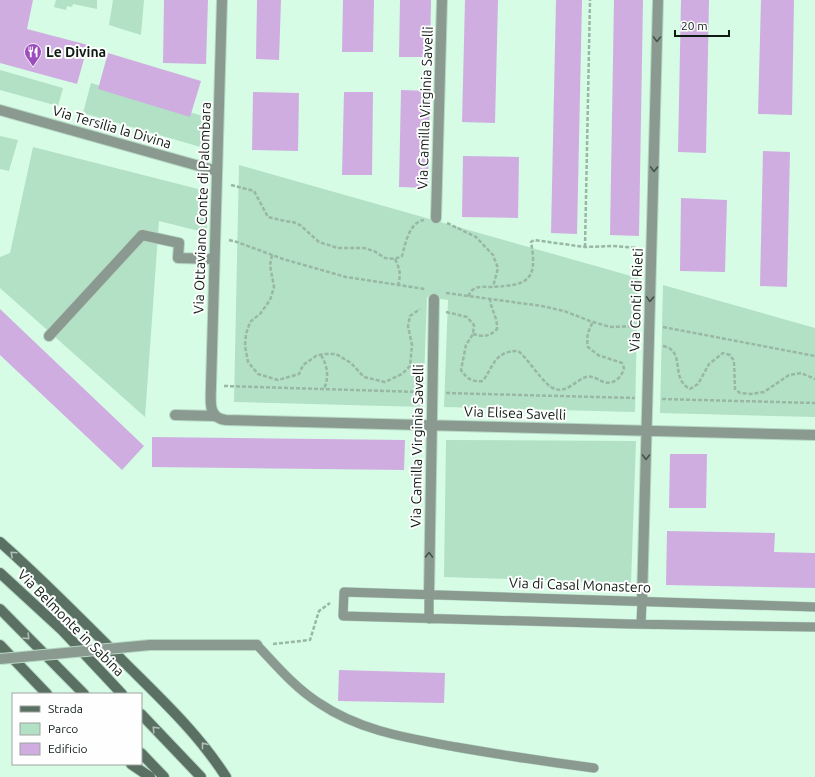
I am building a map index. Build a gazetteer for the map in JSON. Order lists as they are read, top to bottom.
{
  "streets": {
    "street": [
      "Via Camilla Virginia Savelli",
      "Via Tersilia la Divina",
      "Via Ottaviano Conte di Palombara",
      "Via Conti di Rieti",
      "Via Elisea Savelli",
      "Via Belmonte in Sabina"
    ],
    "lane": ["Via di Casal Monastero"]
  },
  "crossings": [
    ["Via Camilla Virginia Savelli", "Via Elisea Savelli"],
    ["Via Camilla Virginia Savelli", "Via di Casal Monastero"],
    ["Via Tersilia la Divina", "Via Ottaviano Conte di Palombara"],
    ["Via Ottaviano Conte di Palombara", "Via Elisea Savelli"],
    ["Via Conti di Rieti", "Via Elisea Savelli"],
    ["Via Conti di Rieti", "Via di Casal Monastero"]
  ],
  "one_way": ["Via Conti di Rieti"],
  "places": {
    "restaurant": ["Le Divina"]
  },
  "legend": ["Strada", "Parco", "Edificio"],
  "scale_bar": "20 m"
}
